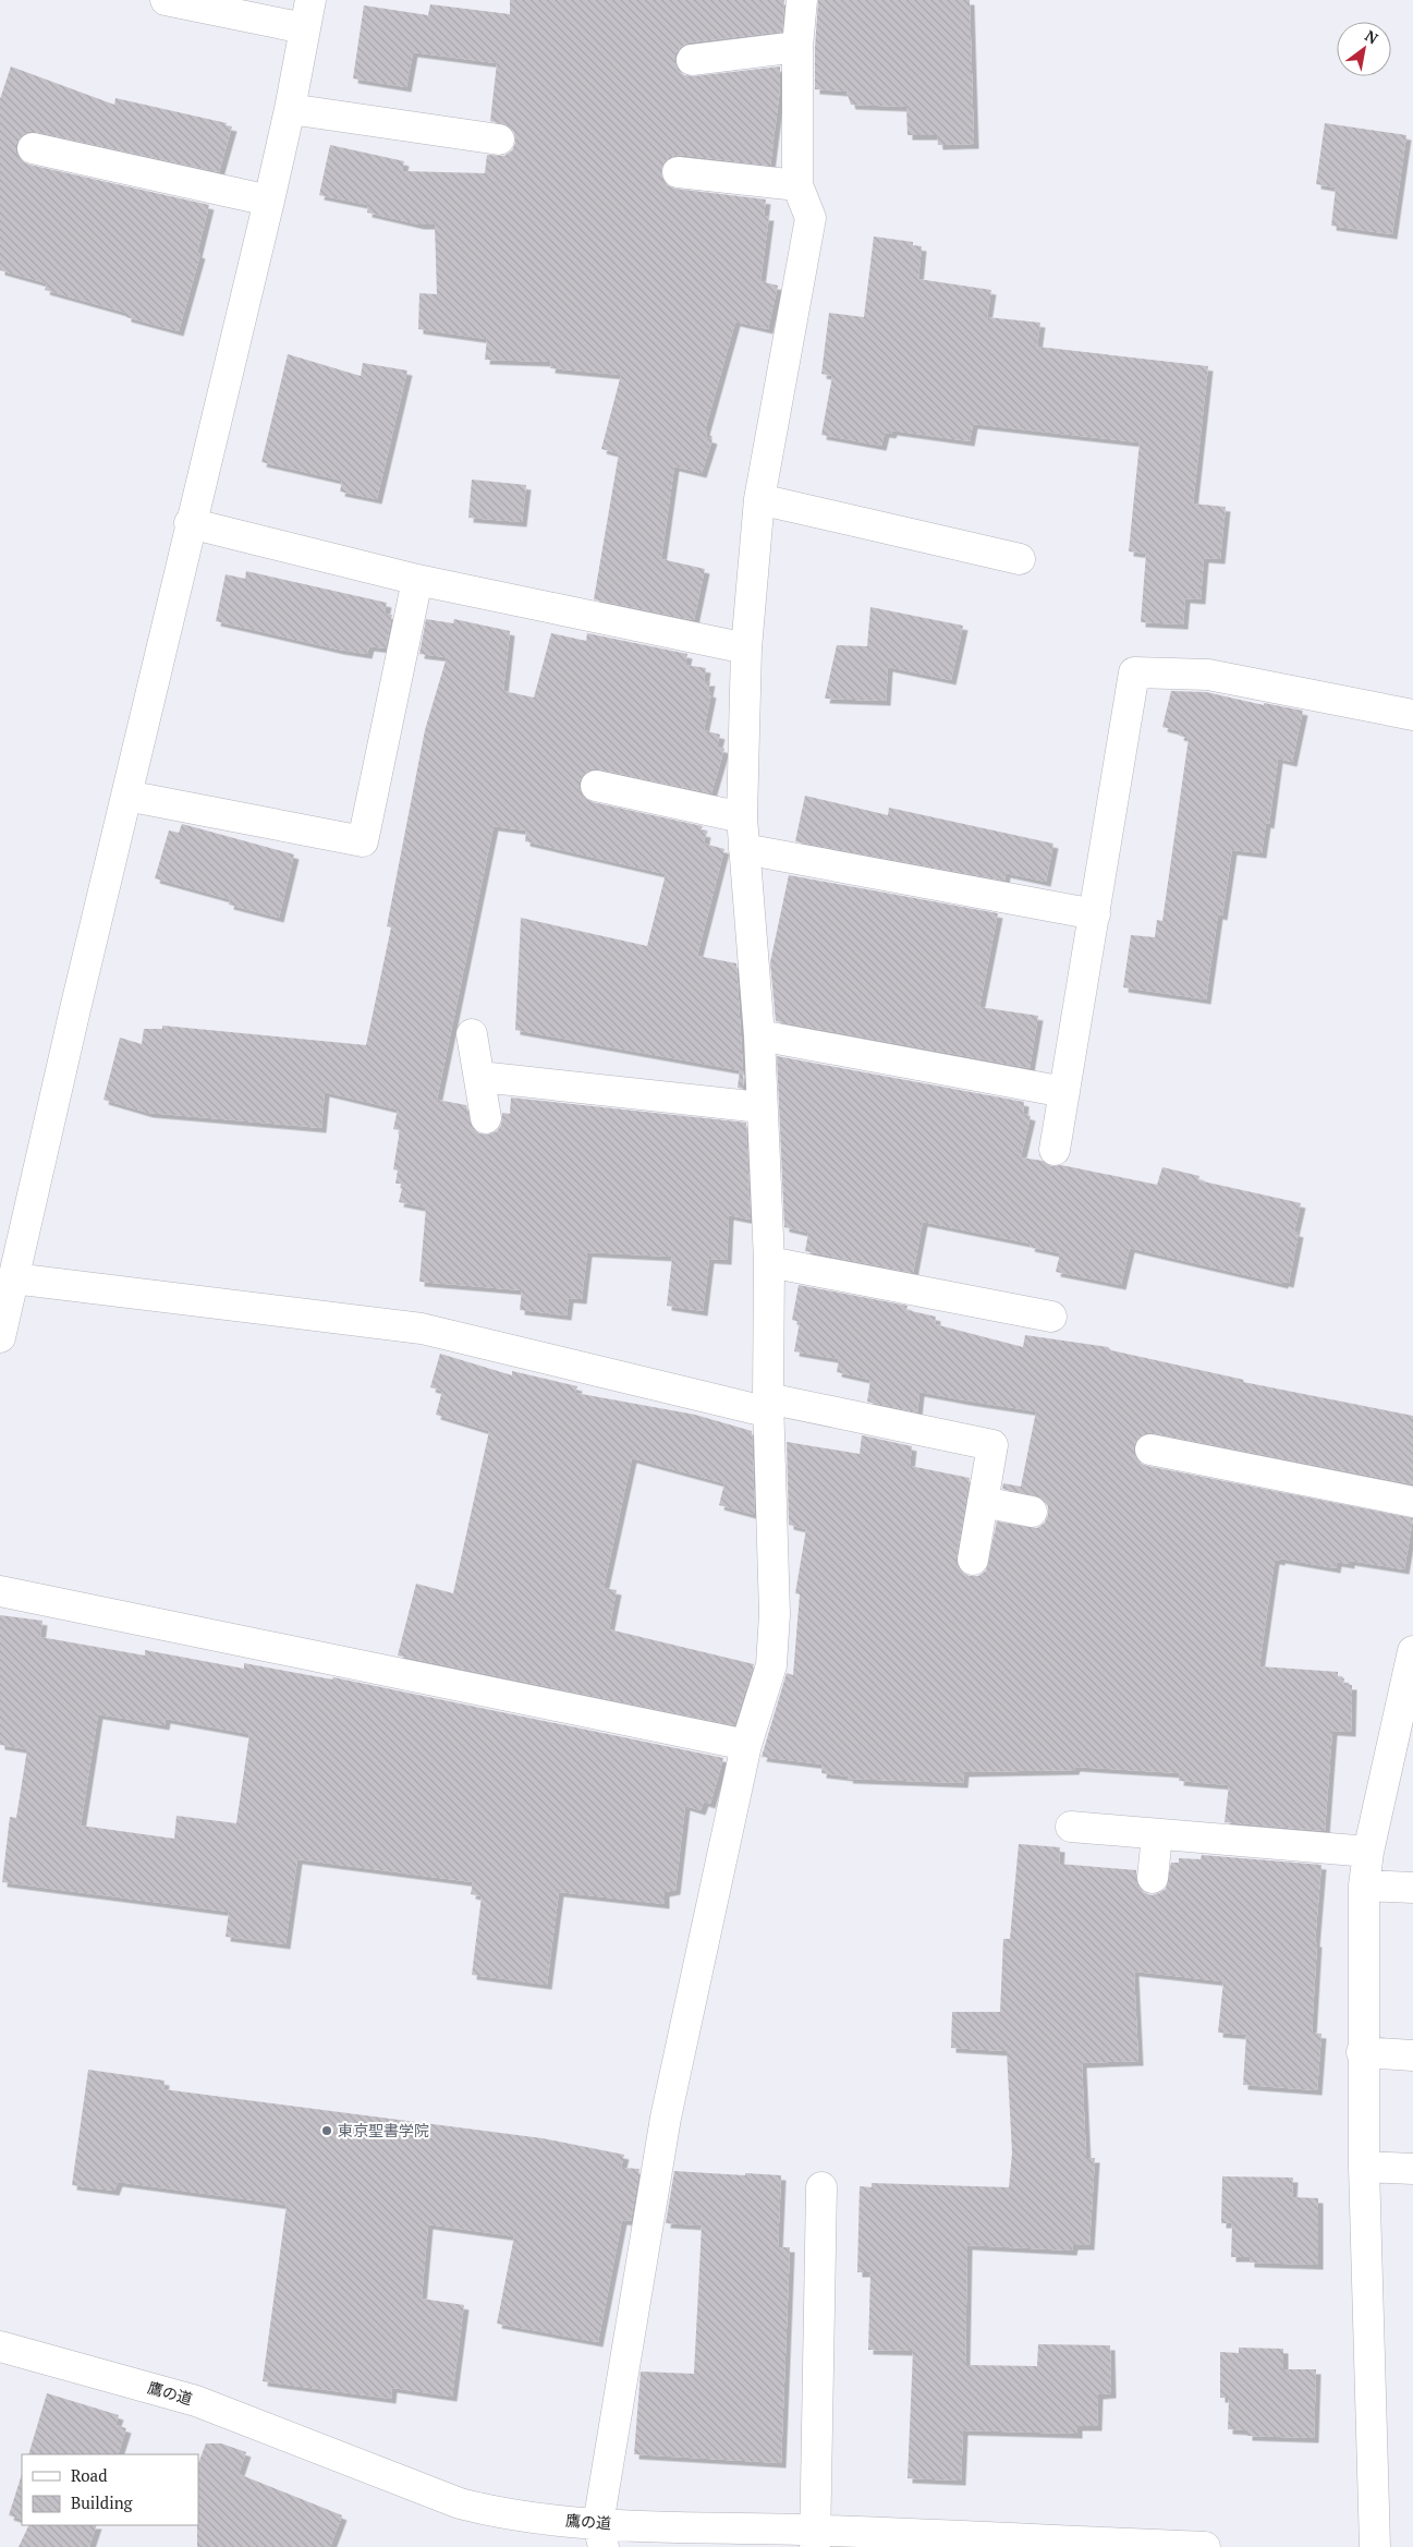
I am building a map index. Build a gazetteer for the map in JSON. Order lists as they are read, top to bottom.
{
  "streets": {
    "street": ["鷹の道"]
  },
  "places": ["東京聖書学院"],
  "legend": ["Road", "Building"],
  "north": "top right"
}
